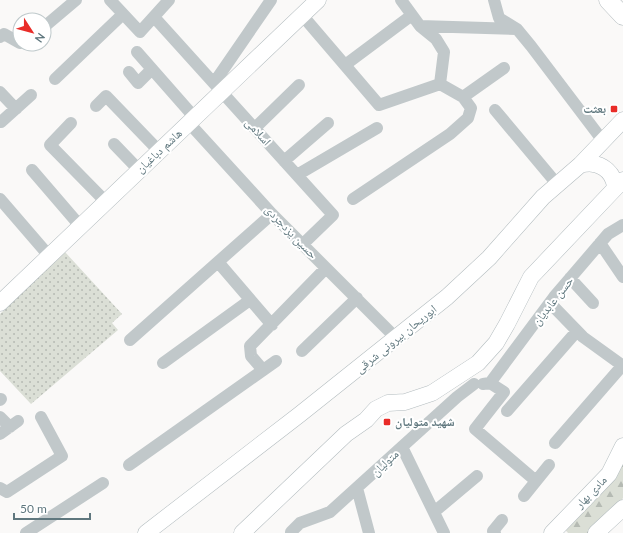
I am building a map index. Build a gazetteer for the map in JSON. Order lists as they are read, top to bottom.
{
  "streets": {
    "main road": ["هاشم دباغیان", "ابوریحان بیرونی شرقی", "مادی بهار"],
    "street": [
      "اسلامی",
      "حسین یزدجردی",
      "حسن عابدیان",
      "متولیان"
    ]
  },
  "crossings": [
    ["اسلامی", "هاشم دباغیان"],
    ["اسلامی", "حسین یزدجردی"],
    ["هاشم دباغیان", "حسین یزدجردی"],
    ["حسین یزدجردی", "ابوریحان بیرونی شرقی"]
  ],
  "places": {
    "transit": ["بعثت", "شهید متولیان"]
  },
  "scale_bar": "50 m",
  "north": "bottom right"
}
